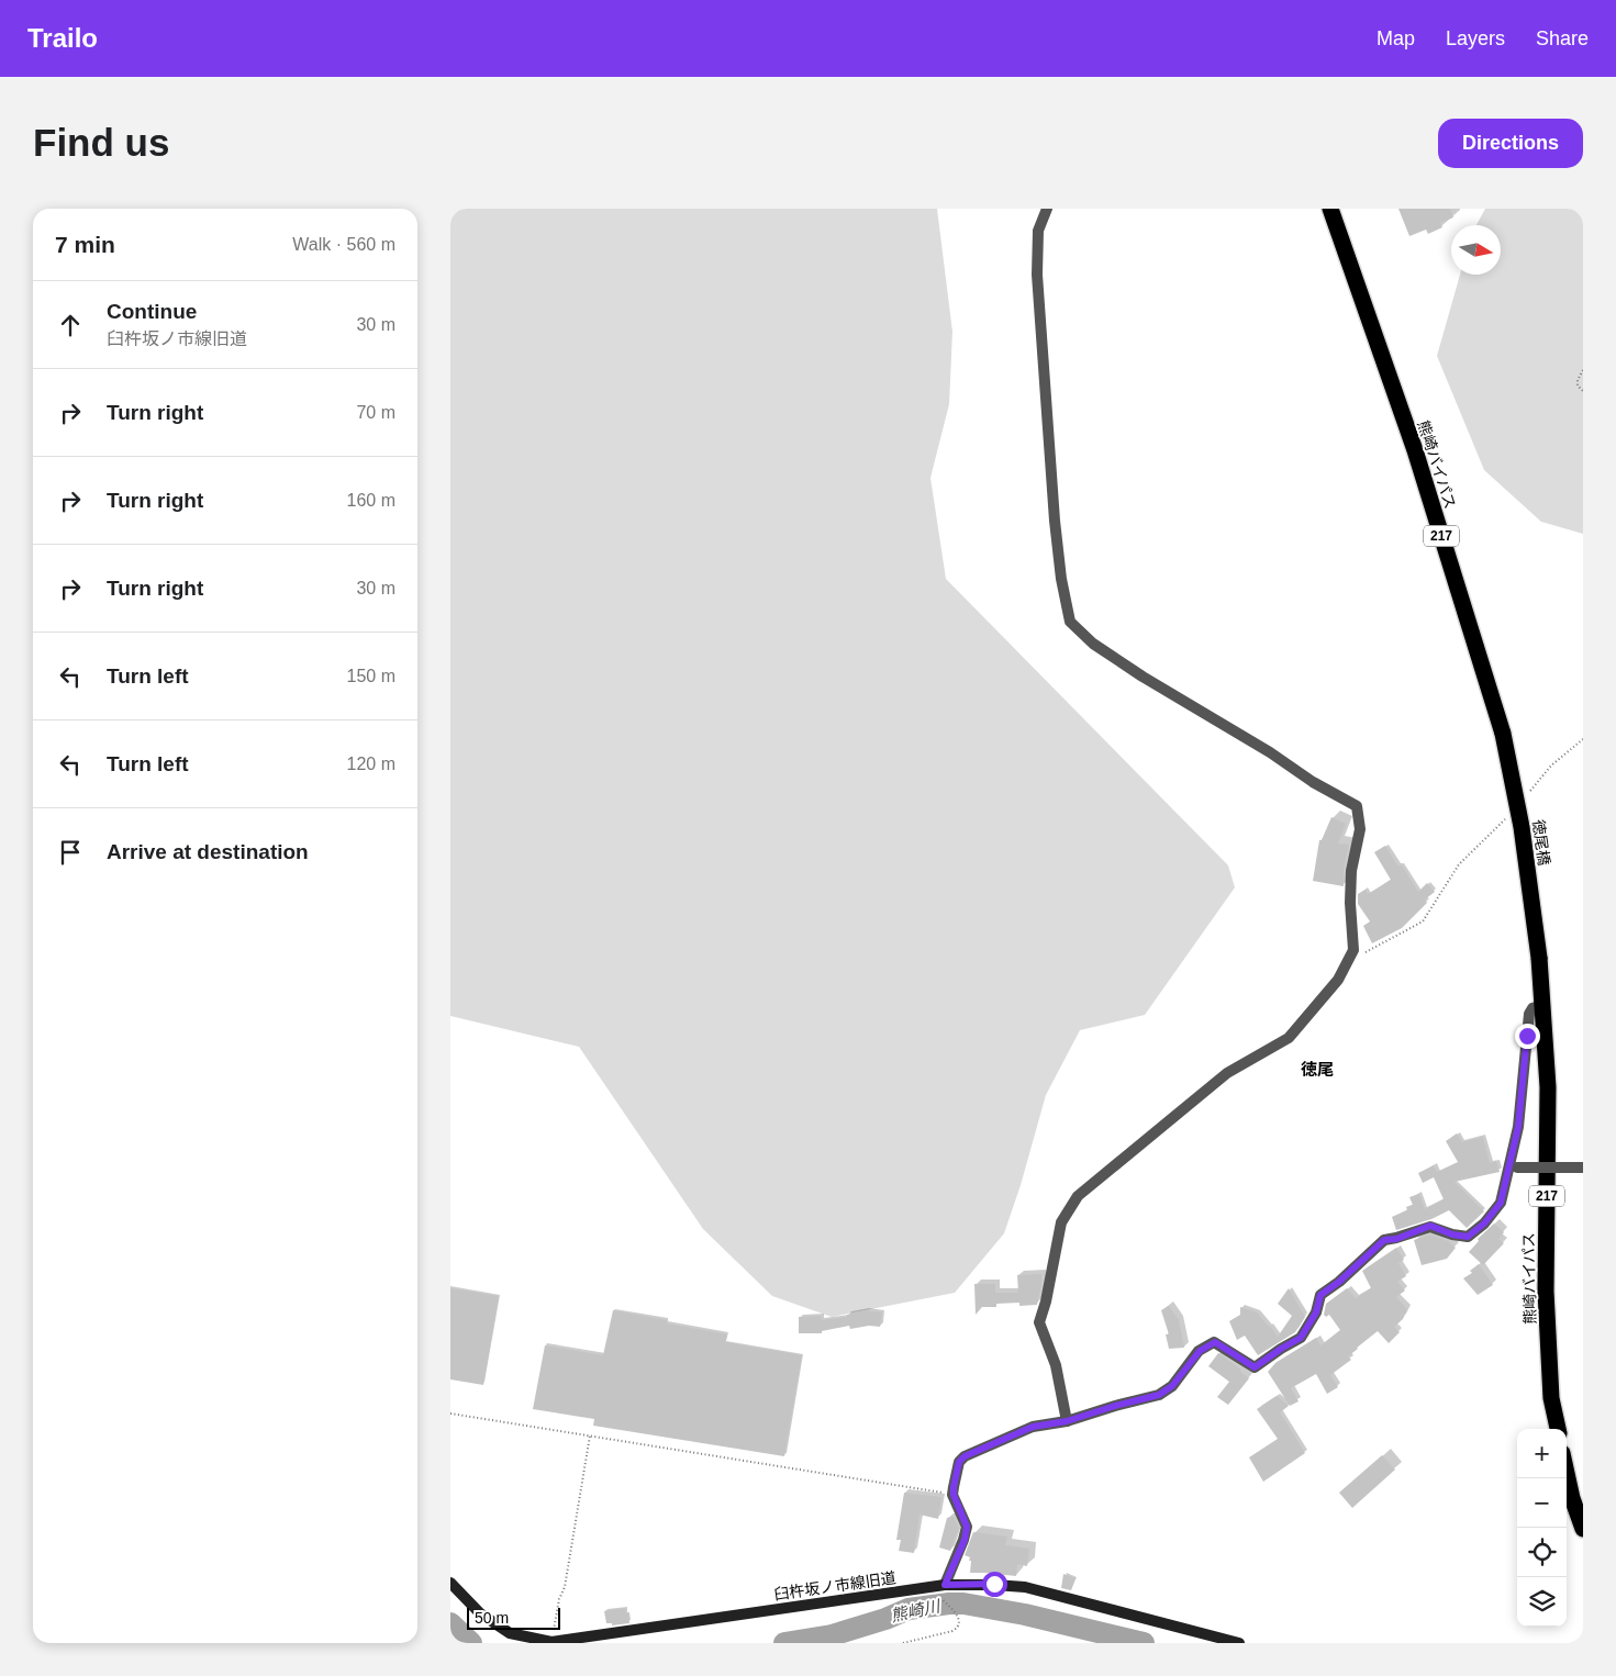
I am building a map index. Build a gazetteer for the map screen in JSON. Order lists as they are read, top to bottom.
{
  "streets": {
    "highway": ["熊崎バイパス", "217", "徳尾橋"],
    "street": ["臼杵坂ノ市線旧道"]
  },
  "crossings": [
    ["熊崎バイパス", "徳尾橋"]
  ],
  "districts": ["徳尾"],
  "water": ["熊崎川"],
  "scale_bar": "50 m",
  "north": "right",
  "page": {
    "header": "Trailo",
    "nav": ["Map", "Layers", "Share"],
    "buttons": "Directions",
    "title": "Find us",
    "heading": ["7 min", "Walk · 560 m"],
    "list": [
      ["Continue", "臼杵坂ノ市線旧道", "30 m"],
      ["Turn right", "70 m"],
      ["Turn right", "160 m"],
      ["Turn right", "30 m"],
      ["Turn left", "150 m"],
      ["Turn left", "120 m"],
      "Arrive at destination"
    ],
    "map_buttons": ["+", "−"],
    "scale": "50 m"
  }
}
